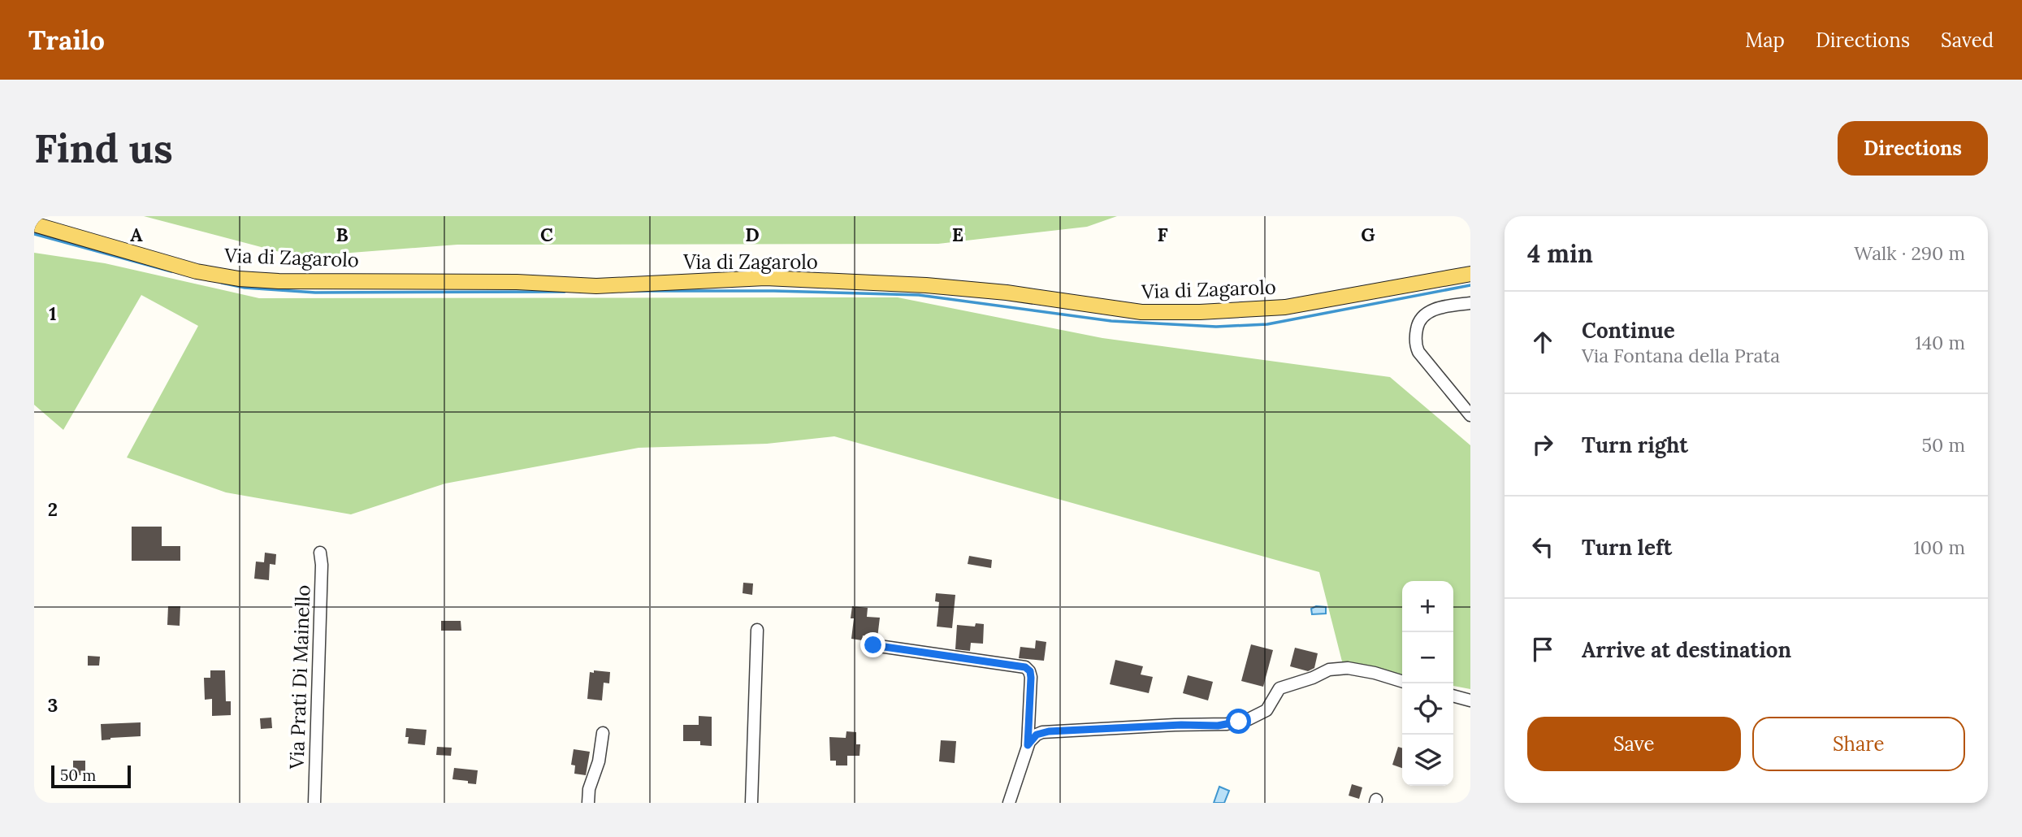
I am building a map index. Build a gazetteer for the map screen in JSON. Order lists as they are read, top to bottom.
{
  "streets": {
    "main road": ["Via di Zagarolo"],
    "street": ["Via Prati Di Mainello"]
  },
  "scale_bar": "50 m",
  "page": {
    "header": "Trailo",
    "nav": ["Map", "Directions", "Saved"],
    "buttons": [
      "Directions",
      ["Save", "Share"]
    ],
    "title": "Find us",
    "heading": ["4 min", "Walk · 290 m"],
    "list": [
      ["Continue", "Via Fontana della Prata", "140 m"],
      ["Turn right", "50 m"],
      ["Turn left", "100 m"],
      "Arrive at destination"
    ],
    "map_buttons": ["+", "−"],
    "scale": "50 m"
  },
  "grid": {
    "columns": [
      "A",
      "B",
      "C",
      "D",
      "E",
      "F",
      "G"
    ],
    "rows": ["1", "2", "3"]
  }
}
